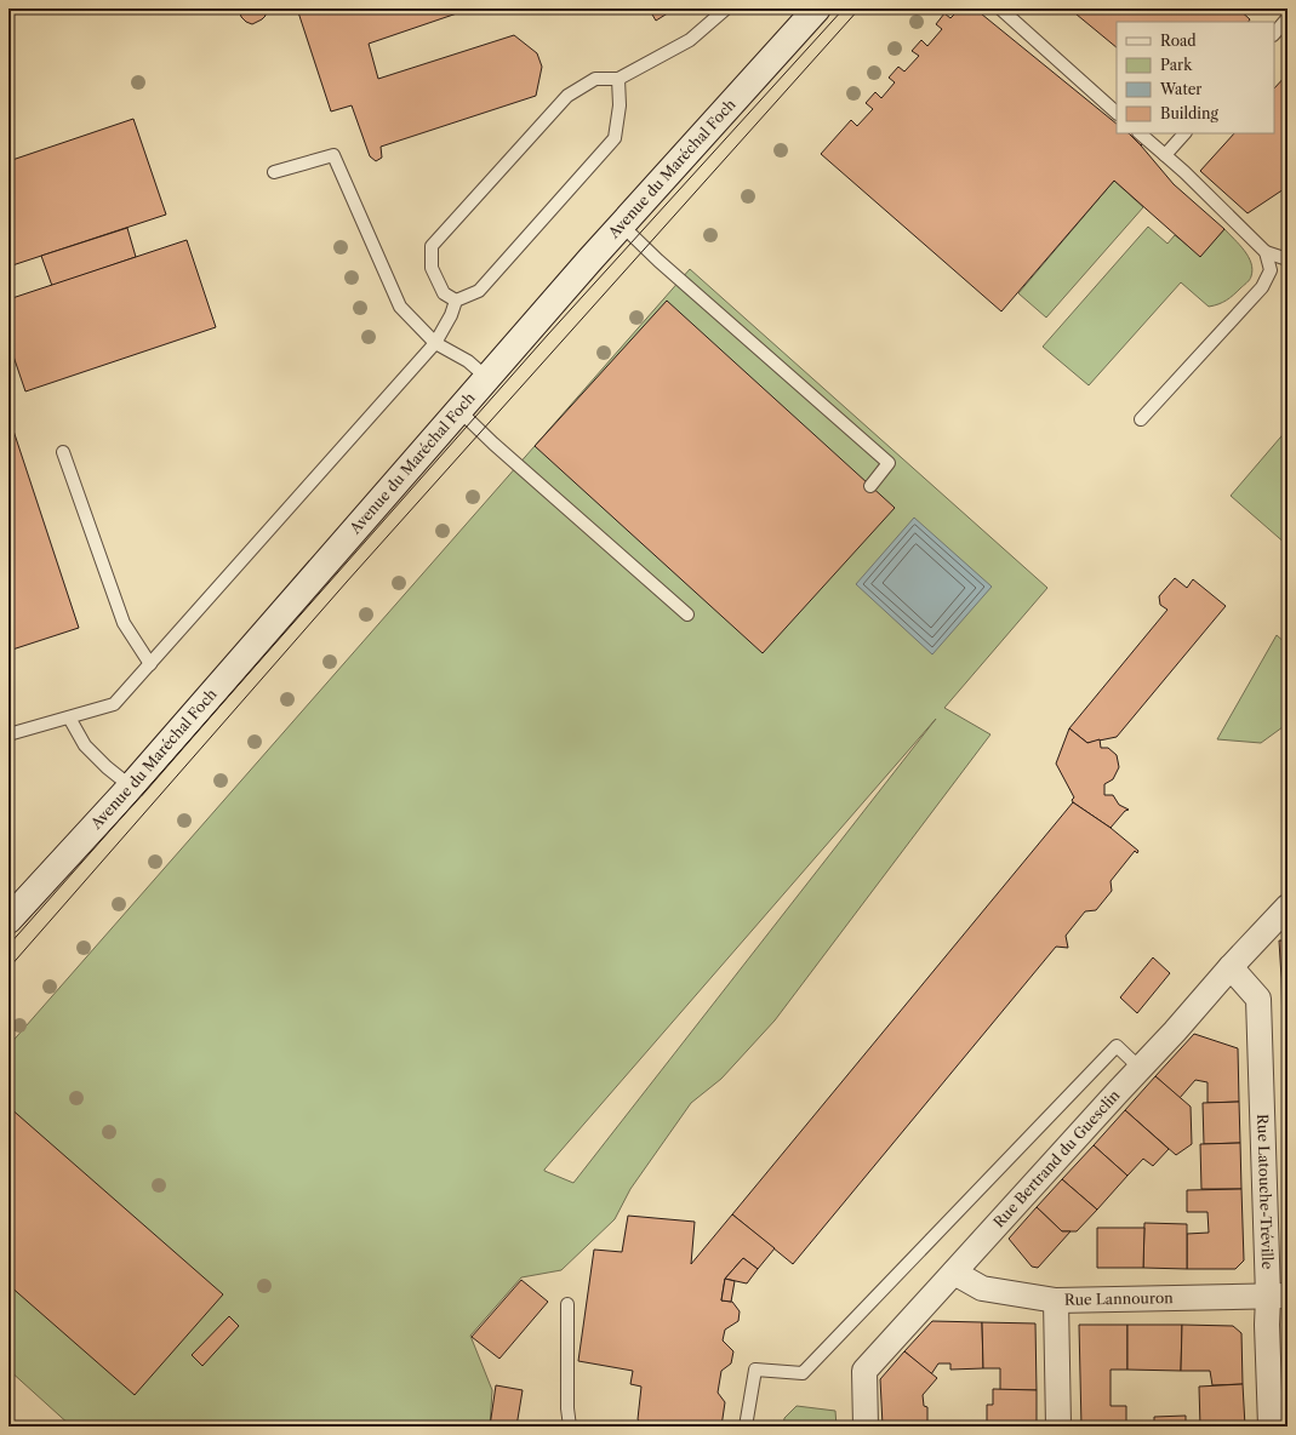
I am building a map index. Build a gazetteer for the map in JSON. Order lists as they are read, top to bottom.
{
  "streets": {
    "main road": ["Avenue du Maréchal Foch"],
    "street": ["Rue Bertrand du Guesclin", "Rue Latouche-Tréville", "Rue Lannouron"]
  },
  "crossings": [
    ["Rue Bertrand du Guesclin", "Rue Latouche-Tréville"],
    ["Rue Bertrand du Guesclin", "Rue Lannouron"],
    ["Rue Latouche-Tréville", "Rue Lannouron"]
  ],
  "legend": [
    "Road",
    "Park",
    "Water",
    "Building"
  ]
}
